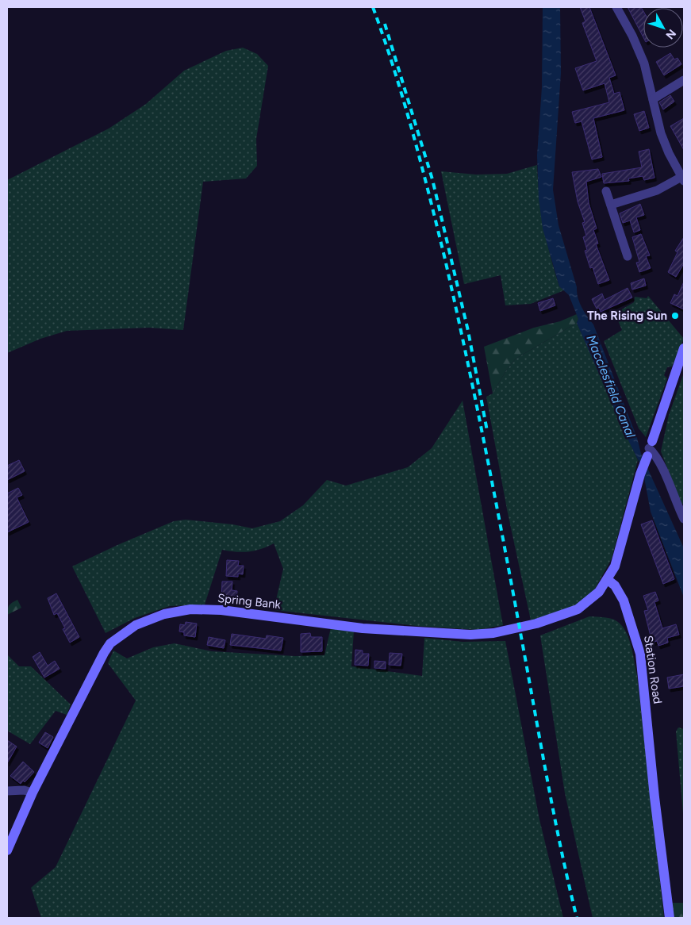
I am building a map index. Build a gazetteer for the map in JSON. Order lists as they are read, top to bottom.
{
  "streets": {
    "street": ["Spring Bank", "Station Road"]
  },
  "crossings": [
    ["Spring Bank", "Station Road"]
  ],
  "water": ["Macclesfield Canal"],
  "places": ["The Rising Sun"],
  "north": "bottom right"
}
